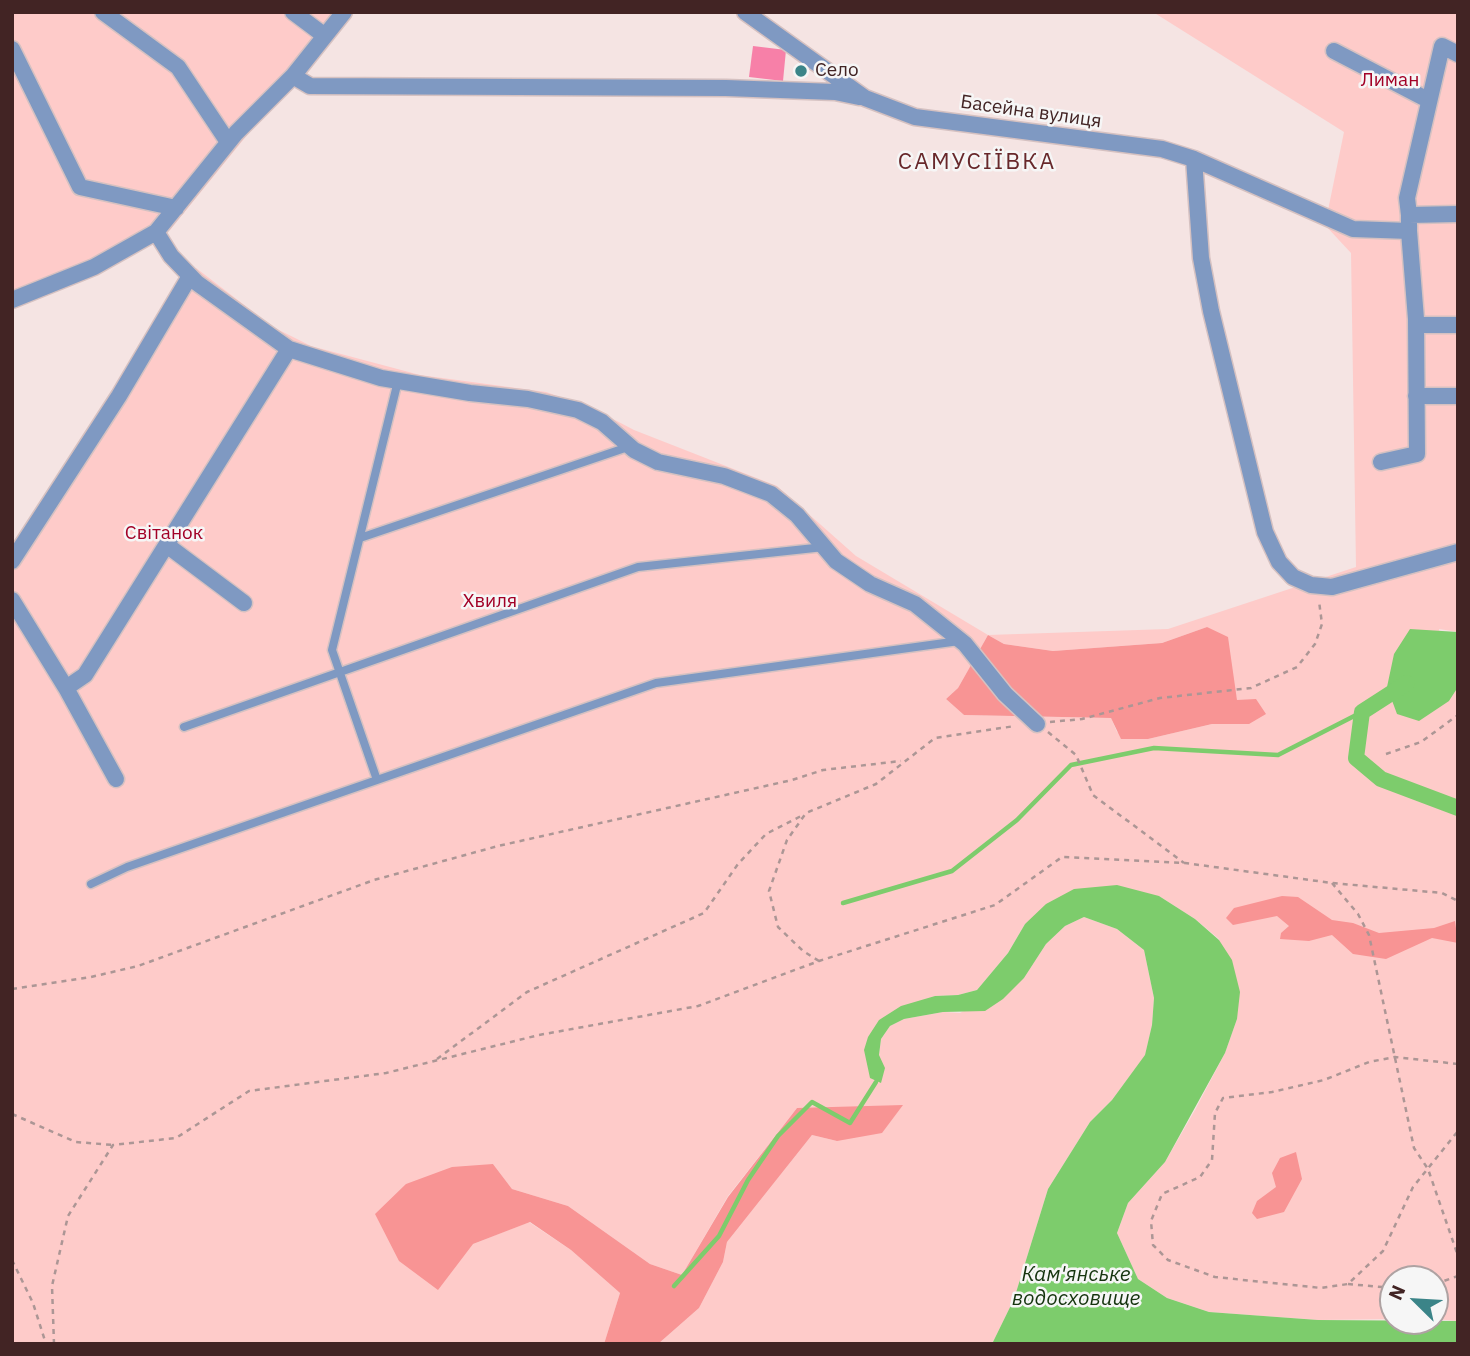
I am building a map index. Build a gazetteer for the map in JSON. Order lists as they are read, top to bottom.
{
  "streets": {
    "street": ["Басейна вулиця"]
  },
  "districts": ["САМУСІЇВКА"],
  "water": ["Кам'янське водосховище"],
  "parks": ["Лиман", "Світанок", "Хвиля"],
  "places": ["Село"],
  "north": "top left"
}
